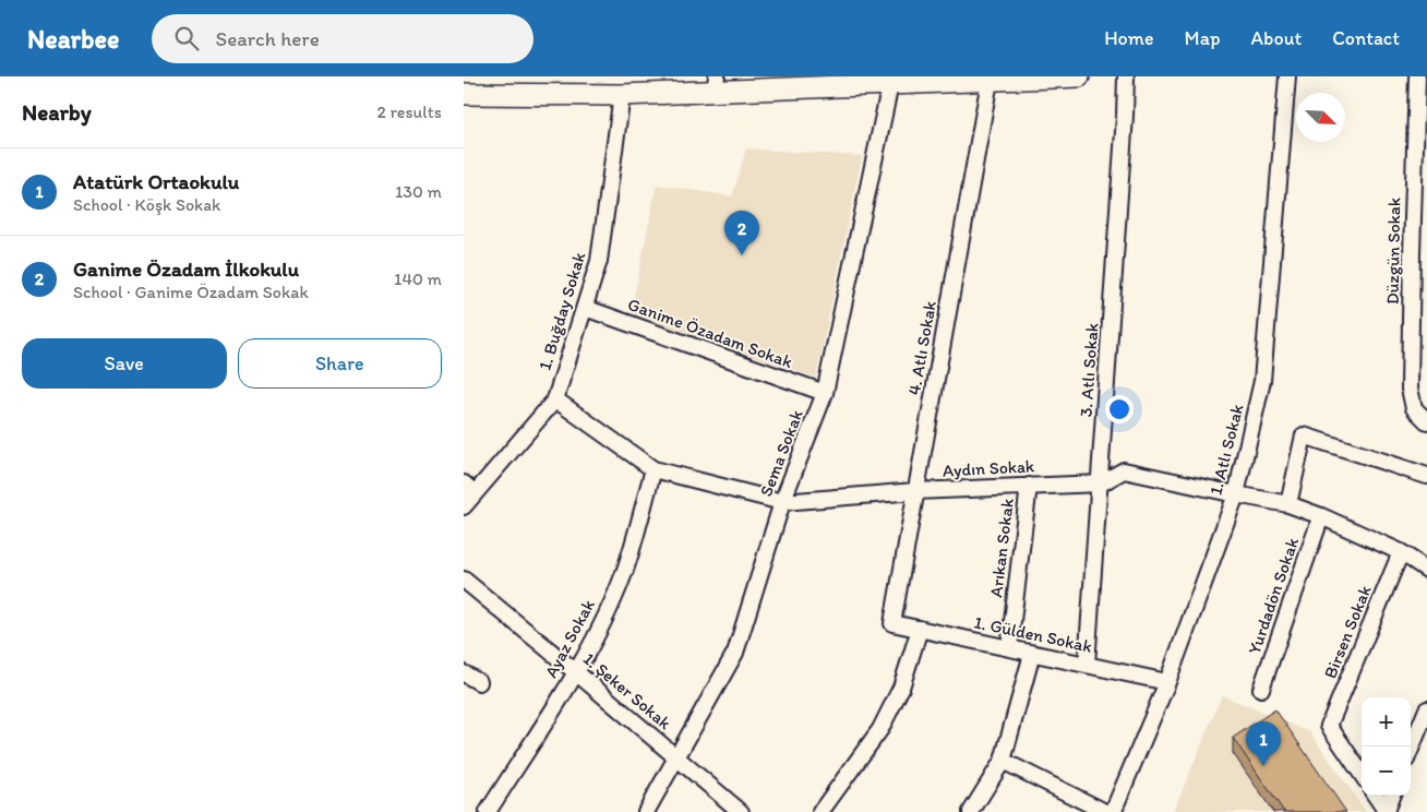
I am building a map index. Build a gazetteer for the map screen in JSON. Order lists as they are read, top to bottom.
{
  "streets": {
    "street": [
      "Düzgün Sokak",
      "1. Buğday Sokak",
      "Ganime Özadam Sokak",
      "4. Atlı Sokak",
      "3. Atlı Sokak",
      "1. Atlı Sokak",
      "Sema Sokak",
      "Aydın Sokak",
      "Arıkan Sokak",
      "Yurdadön Sokak",
      "Birsen Sokak",
      "1. Gülden Sokak",
      "Ayaz Sokak",
      "1. Şeker Sokak"
    ]
  },
  "crossings": [
    ["1. Buğday Sokak", "Ganime Özadam Sokak"],
    ["1. Buğday Sokak", "Aydın Sokak"],
    ["Ganime Özadam Sokak", "Sema Sokak"],
    ["4. Atlı Sokak", "Aydın Sokak"],
    ["4. Atlı Sokak", "1. Gülden Sokak"],
    ["3. Atlı Sokak", "Aydın Sokak"],
    ["3. Atlı Sokak", "1. Gülden Sokak"],
    ["1. Atlı Sokak", "Aydın Sokak"],
    ["1. Atlı Sokak", "1. Gülden Sokak"],
    ["Sema Sokak", "Aydın Sokak"],
    ["Sema Sokak", "1. Şeker Sokak"],
    ["Aydın Sokak", "Arıkan Sokak"],
    ["Aydın Sokak", "Yurdadön Sokak"],
    ["Aydın Sokak", "Birsen Sokak"],
    ["Aydın Sokak", "Ayaz Sokak"],
    ["Arıkan Sokak", "1. Gülden Sokak"],
    ["Ayaz Sokak", "1. Şeker Sokak"]
  ],
  "north": "bottom right",
  "page": {
    "header": "Nearbee",
    "search": "Search here",
    "nav": [
      "Home",
      "Map",
      "About",
      "Contact"
    ],
    "heading": ["Nearby", "2 results"],
    "list": [
      {
        "mark": "1",
        "name": "Atatürk Ortaokulu",
        "note": "School · Köşk Sokak",
        "value": "130 m"
      },
      {
        "mark": "2",
        "name": "Ganime Özadam İlkokulu",
        "note": "School · Ganime Özadam Sokak",
        "value": "140 m"
      }
    ],
    "pins": ["2", "1"],
    "buttons": ["Save", "Share"],
    "map_buttons": ["+", "−"]
  }
}
